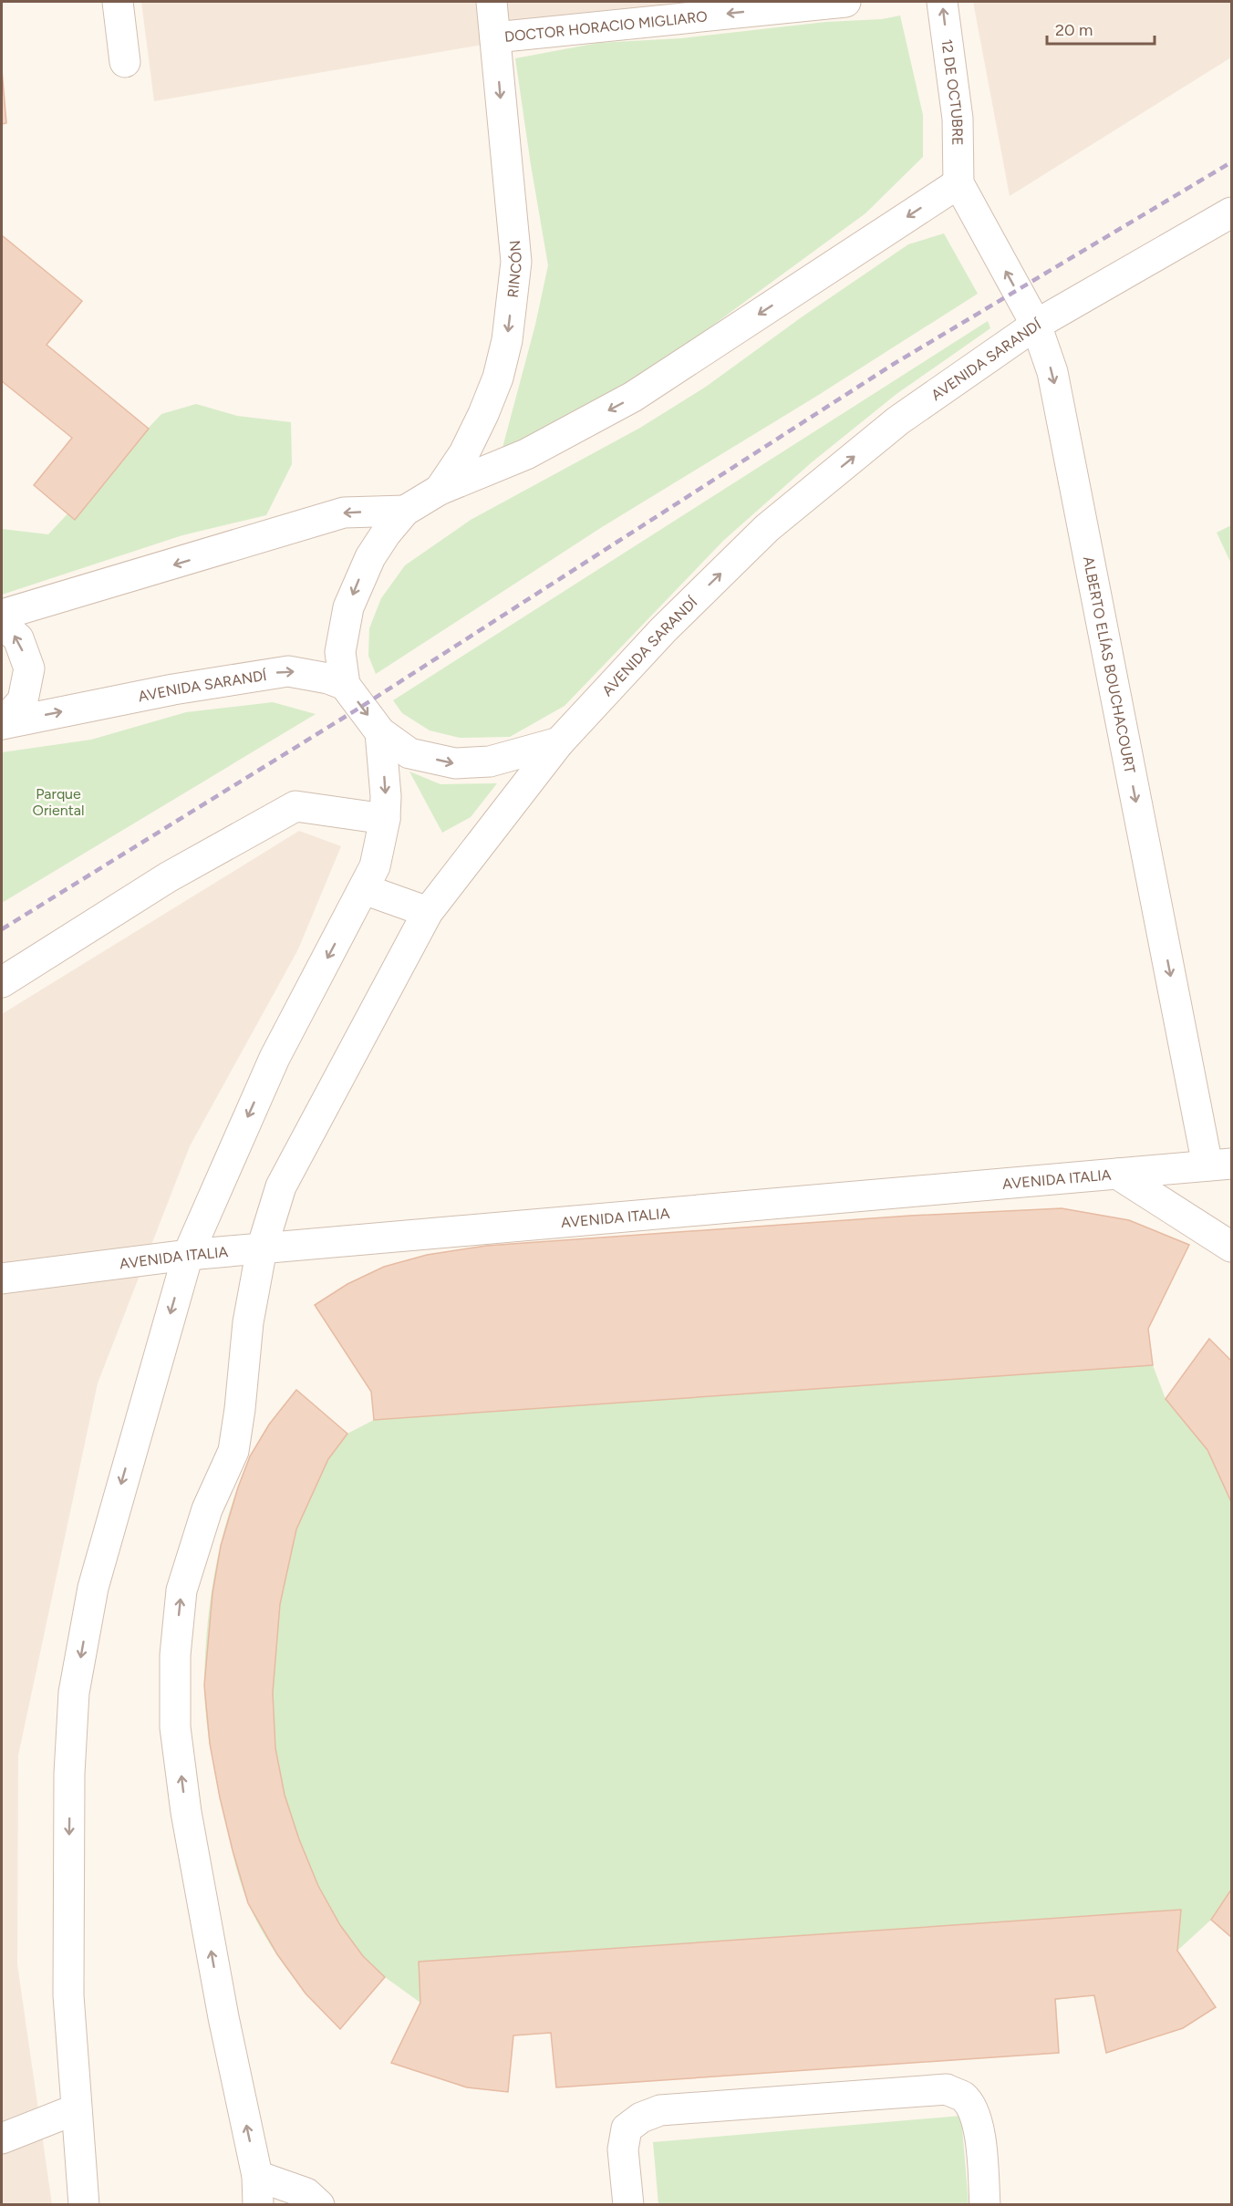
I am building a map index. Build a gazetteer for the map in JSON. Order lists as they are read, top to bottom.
{
  "streets": {
    "street": [
      "DOCTOR HORACIO MIGLIARO",
      "12 DE OCTUBRE",
      "RINCÓN",
      "AVENIDA SARANDÍ",
      "ALBERTO ELÍAS BOUCHACOURT",
      "AVENIDA ITALIA"
    ]
  },
  "crossings": [
    ["DOCTOR HORACIO MIGLIARO", "RINCÓN"],
    ["12 DE OCTUBRE", "ALBERTO ELÍAS BOUCHACOURT"],
    ["AVENIDA SARANDÍ", "ALBERTO ELÍAS BOUCHACOURT"],
    ["AVENIDA SARANDÍ", "AVENIDA ITALIA"],
    ["ALBERTO ELÍAS BOUCHACOURT", "AVENIDA ITALIA"]
  ],
  "one_way": ["DOCTOR HORACIO MIGLIARO", "12 DE OCTUBRE", "RINCÓN"],
  "parks": ["Parque Oriental"],
  "scale_bar": "20 m"
}
